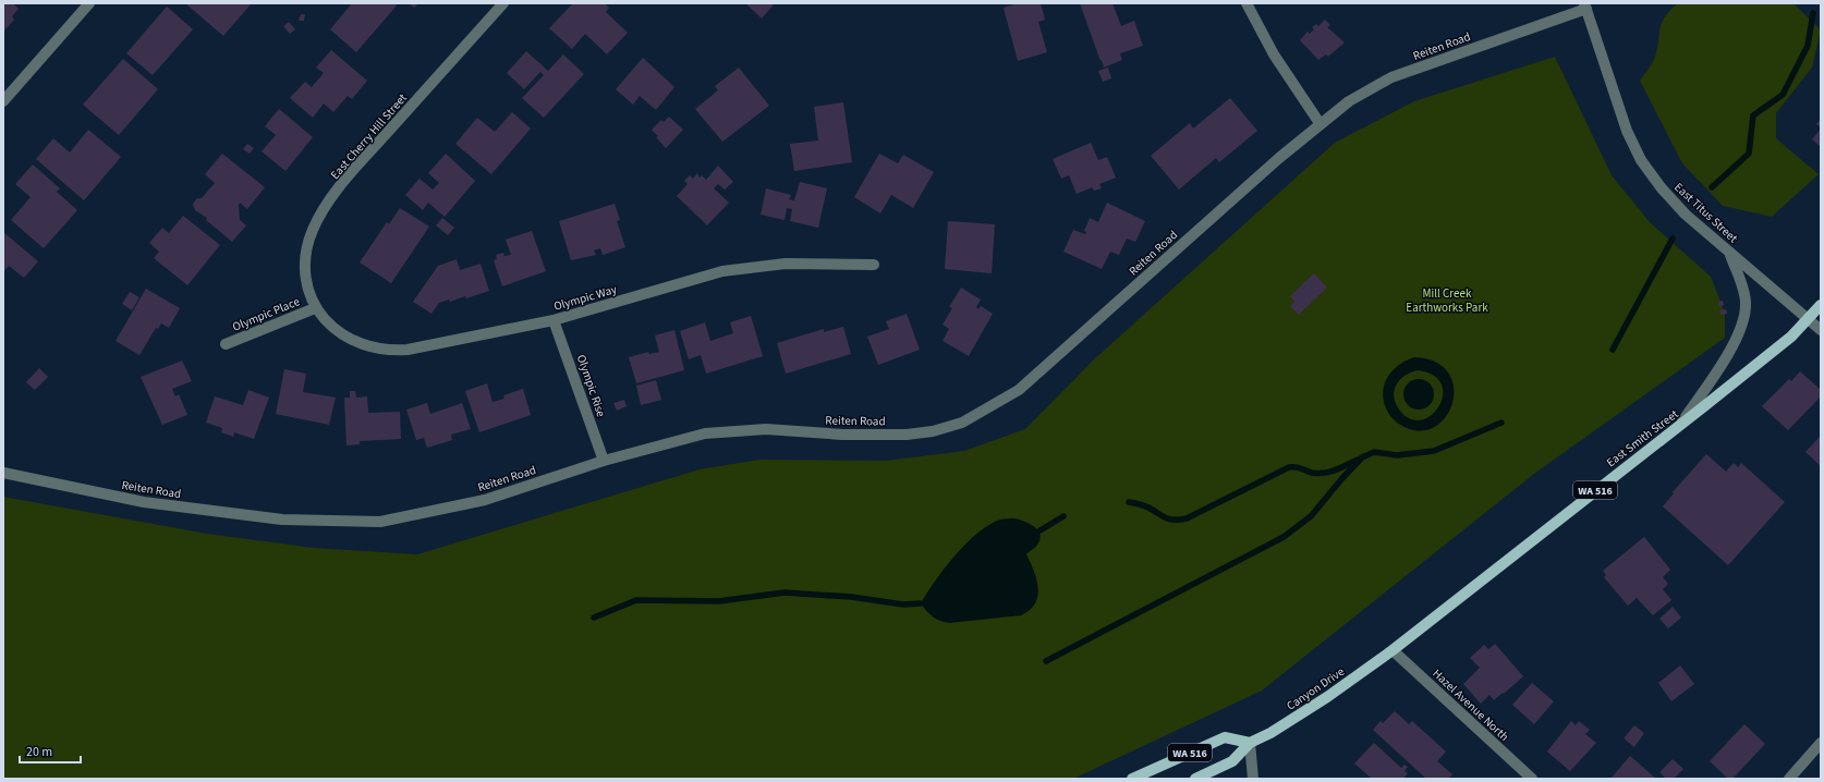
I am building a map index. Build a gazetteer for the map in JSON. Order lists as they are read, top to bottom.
{
  "streets": {
    "main road": ["East Smith Street", "WA 516", "Canyon Drive"],
    "street": [
      "Reiten Road",
      "East Cherry Hill Street",
      "East Titus Street",
      "Olympic Way",
      "Olympic Place",
      "Olympic Rise",
      "Hazel Avenue North"
    ]
  },
  "crossings": [
    ["Reiten Road", "East Titus Street"],
    ["Reiten Road", "Olympic Rise"],
    ["East Cherry Hill Street", "Olympic Way"],
    ["East Cherry Hill Street", "Olympic Place"],
    ["East Titus Street", "East Smith Street"],
    ["Olympic Way", "Olympic Place"],
    ["Olympic Way", "Olympic Rise"],
    ["East Smith Street", "Canyon Drive"],
    ["East Smith Street", "Hazel Avenue North"],
    ["WA 516", "Canyon Drive"],
    ["Canyon Drive", "Hazel Avenue North"]
  ],
  "parks": ["Mill Creek Earthworks Park"],
  "scale_bar": "20 m"
}
